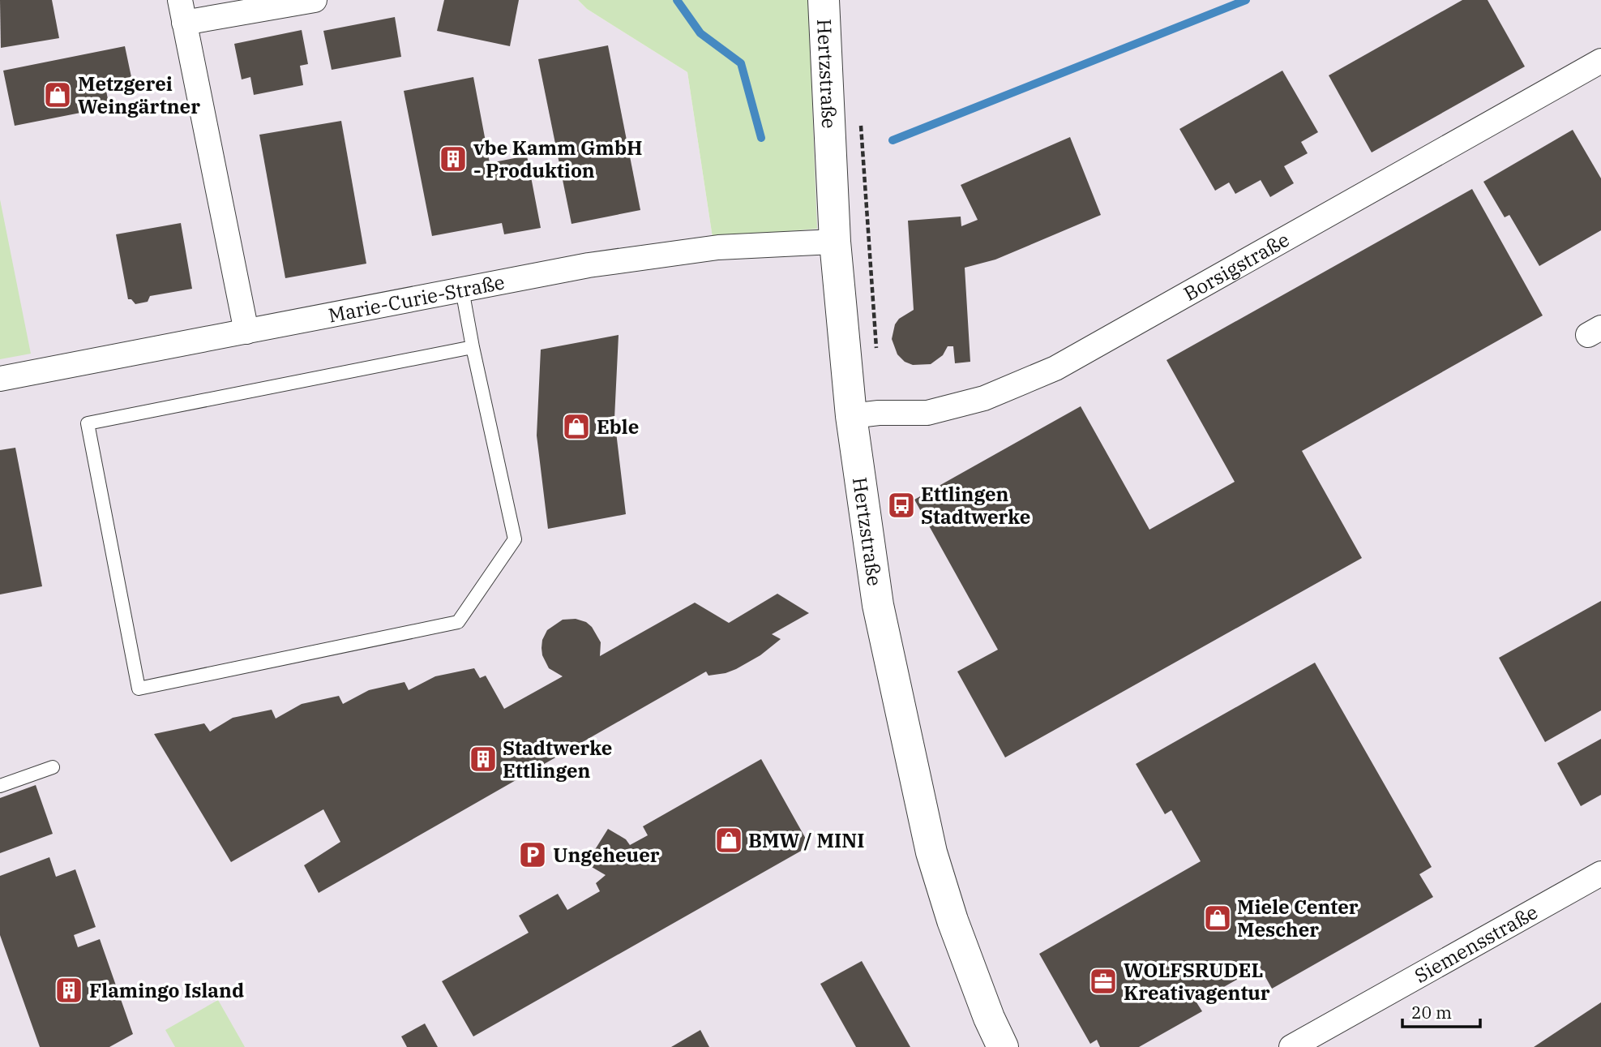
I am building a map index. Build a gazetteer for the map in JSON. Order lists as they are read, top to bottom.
{
  "streets": {
    "street": [
      "Hertzstraße",
      "Borsigstraße",
      "Marie-Curie-Straße",
      "Siemensstraße"
    ]
  },
  "crossings": [
    ["Hertzstraße", "Borsigstraße"],
    ["Hertzstraße", "Marie-Curie-Straße"]
  ],
  "places": {
    "shop": [
      "Metzgerei Weingärtner",
      "Eble",
      "BMW / MINI",
      "Miele Center Mescher"
    ],
    "building": ["vbe Kamm GmbH - Produktion", "Stadtwerke Ettlingen", "Flamingo Island"],
    "bus stop": ["Ettlingen Stadtwerke"],
    "parking": ["Ungeheuer"],
    "office": ["WOLFSRUDEL Kreativagentur"]
  },
  "scale_bar": "20 m"
}
